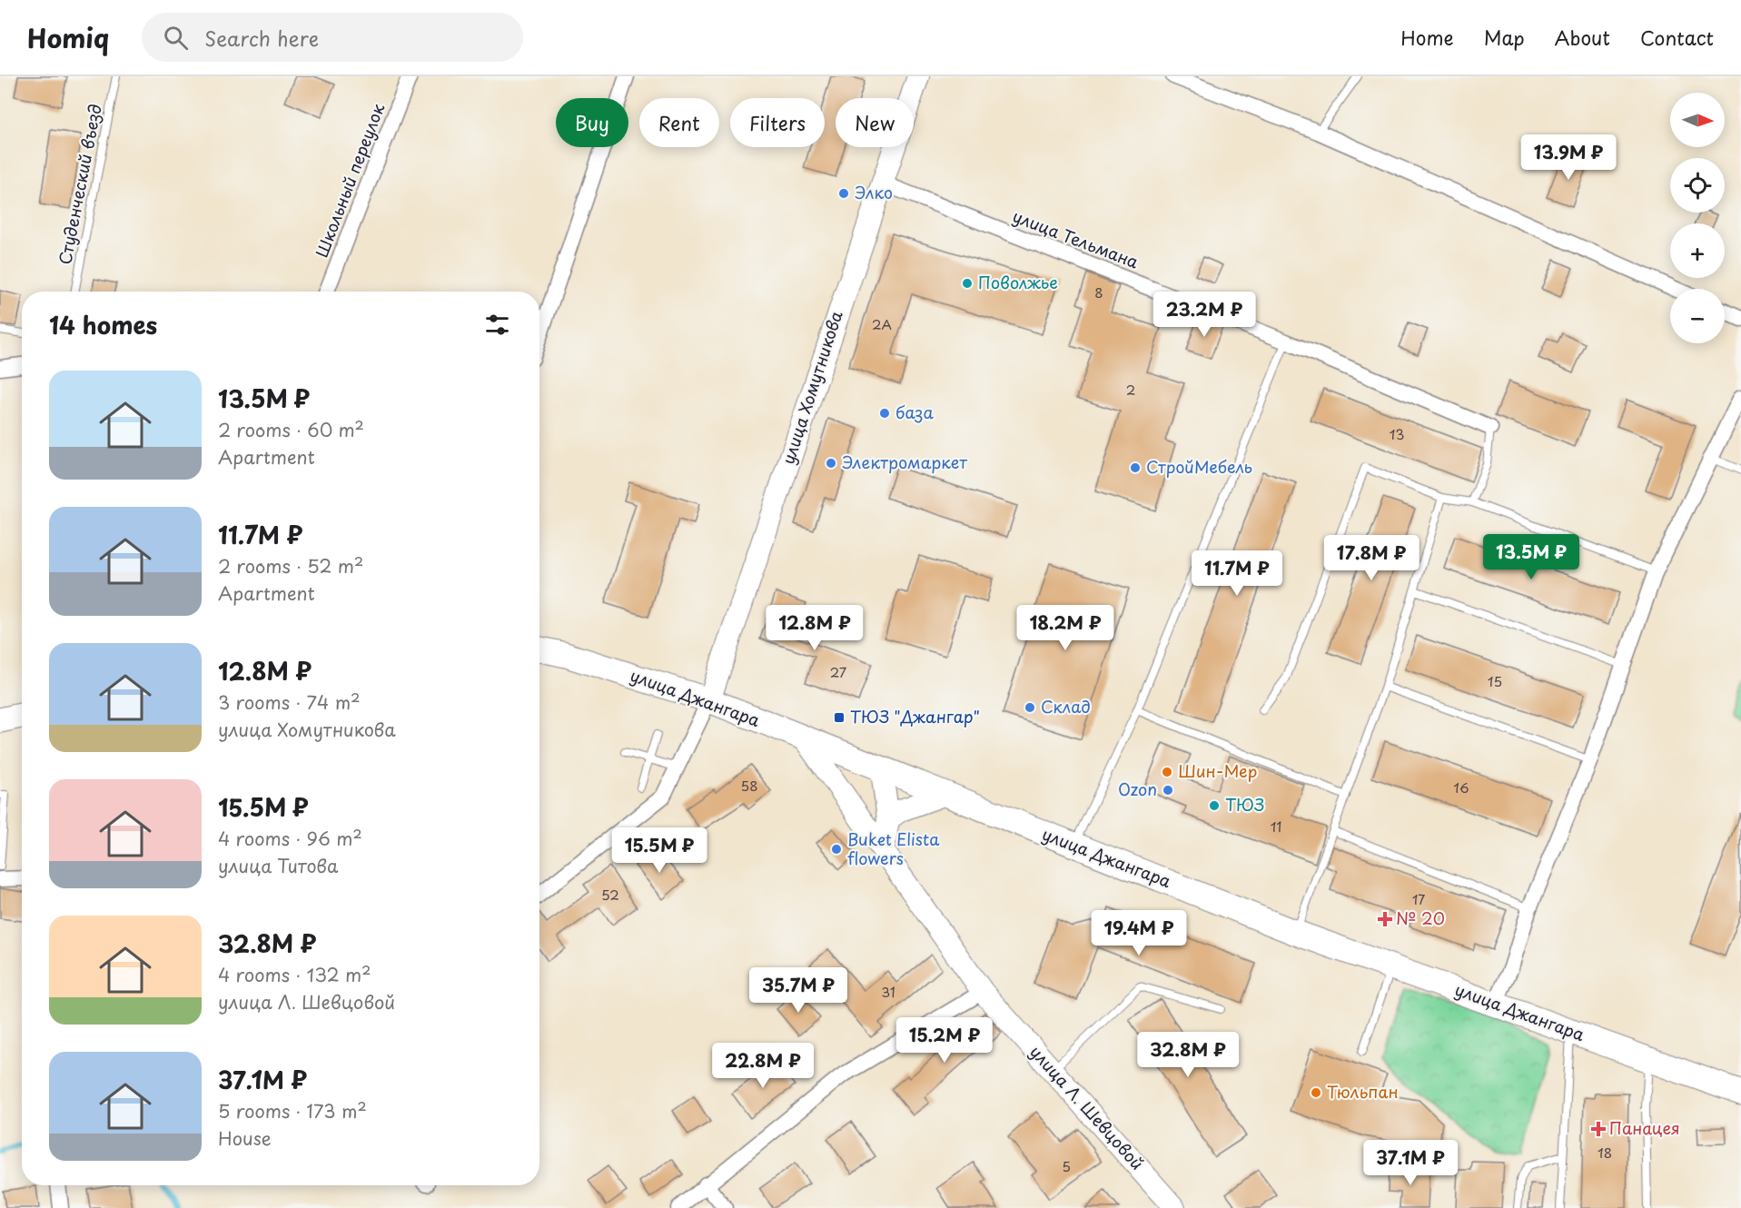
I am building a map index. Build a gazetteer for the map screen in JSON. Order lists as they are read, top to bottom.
{
  "streets": {
    "main road": ["улица Джангара"],
    "street": [
      "Школьный переулок",
      "улица Тельмана",
      "улица Хомутникова",
      "улица Л. Шевцовой"
    ],
    "lane": ["Студенческий въезд"]
  },
  "crossings": [
    ["улица Тельмана", "улица Хомутникова"],
    ["улица Хомутникова", "улица Джангара"],
    ["улица Джангара", "улица Л. Шевцовой"]
  ],
  "places": {
    "other": [
      "Элко",
      "Поволжье",
      "база",
      "Электромаркет",
      "СтройМебель",
      "Склад",
      "Шин-Мер",
      "Ozon",
      "ТЮЗ",
      "Buket Elista flowers",
      "Тюльпан"
    ],
    "transit": ["ТЮЗ \"Джангар\""],
    "health": ["№ 20", "Панацея"]
  },
  "house_numbers": [
    "8",
    "2А",
    "2",
    "13",
    "27",
    "15",
    "58",
    "16",
    "11",
    "52",
    "17",
    "31",
    "18",
    "5"
  ],
  "north": "right",
  "page": {
    "header": "Homiq",
    "search": "Search here",
    "nav": [
      "Home",
      "Map",
      "About",
      "Contact"
    ],
    "map_buttons": ["+", "−"],
    "chip": [
      "Buy",
      "Rent",
      "Filters",
      "New"
    ],
    "price": [
      "13.9M ₽",
      "23.2M ₽",
      "13.5M ₽",
      "17.8M ₽",
      "11.7M ₽",
      "12.8M ₽",
      "18.2M ₽",
      "15.5M ₽",
      "19.4M ₽",
      "35.7M ₽",
      "15.2M ₽",
      "32.8M ₽",
      "22.8M ₽",
      "37.1M ₽"
    ],
    "heading": "14 homes",
    "list": [
      {
        "name": "13.5M ₽",
        "note": "2 rooms · 60 m² · Apartment"
      },
      {
        "name": "11.7M ₽",
        "note": "2 rooms · 52 m² · Apartment"
      },
      {
        "name": "12.8M ₽",
        "note": "3 rooms · 74 m² · улица Хомутникова"
      },
      {
        "name": "15.5M ₽",
        "note": "4 rooms · 96 m² · улица Титова"
      },
      {
        "name": "32.8M ₽",
        "note": "4 rooms · 132 m² · улица Л. Шевцовой"
      },
      {
        "name": "37.1M ₽",
        "note": "5 rooms · 173 m² · House"
      }
    ]
  }
}
